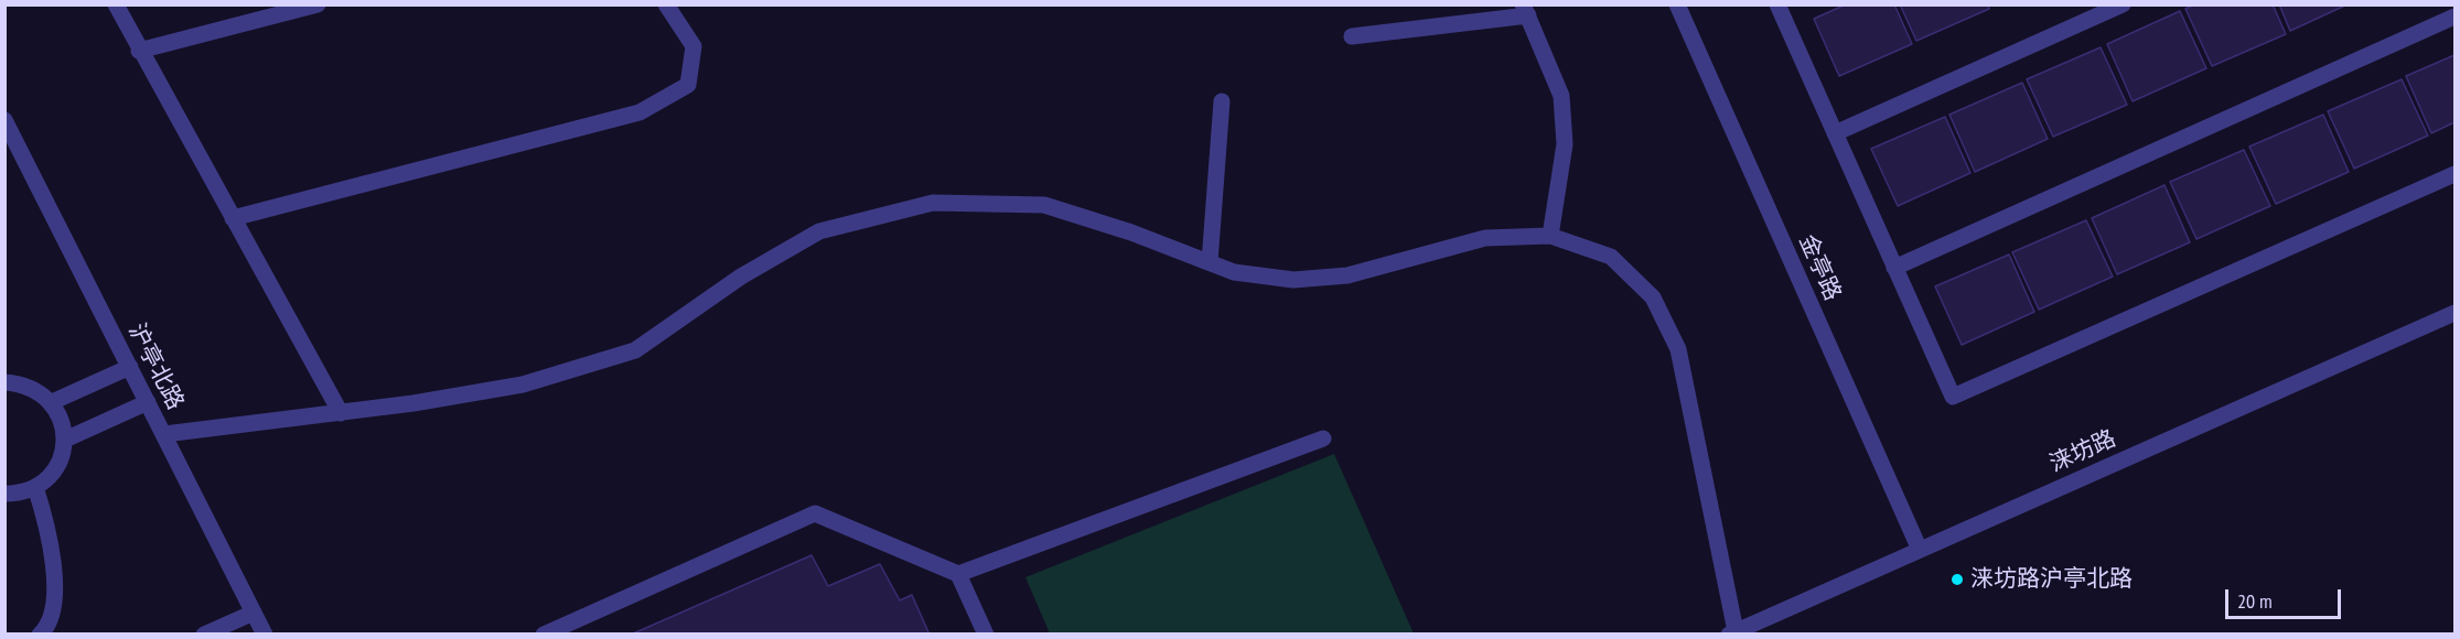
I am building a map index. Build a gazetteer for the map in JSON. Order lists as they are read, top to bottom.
{
  "streets": {
    "street": ["金亭路", "沪亭北路", "涞坊路"]
  },
  "crossings": [
    ["金亭路", "涞坊路"]
  ],
  "places": ["涞坊路沪亭北路"],
  "scale_bar": "20 m"
}
